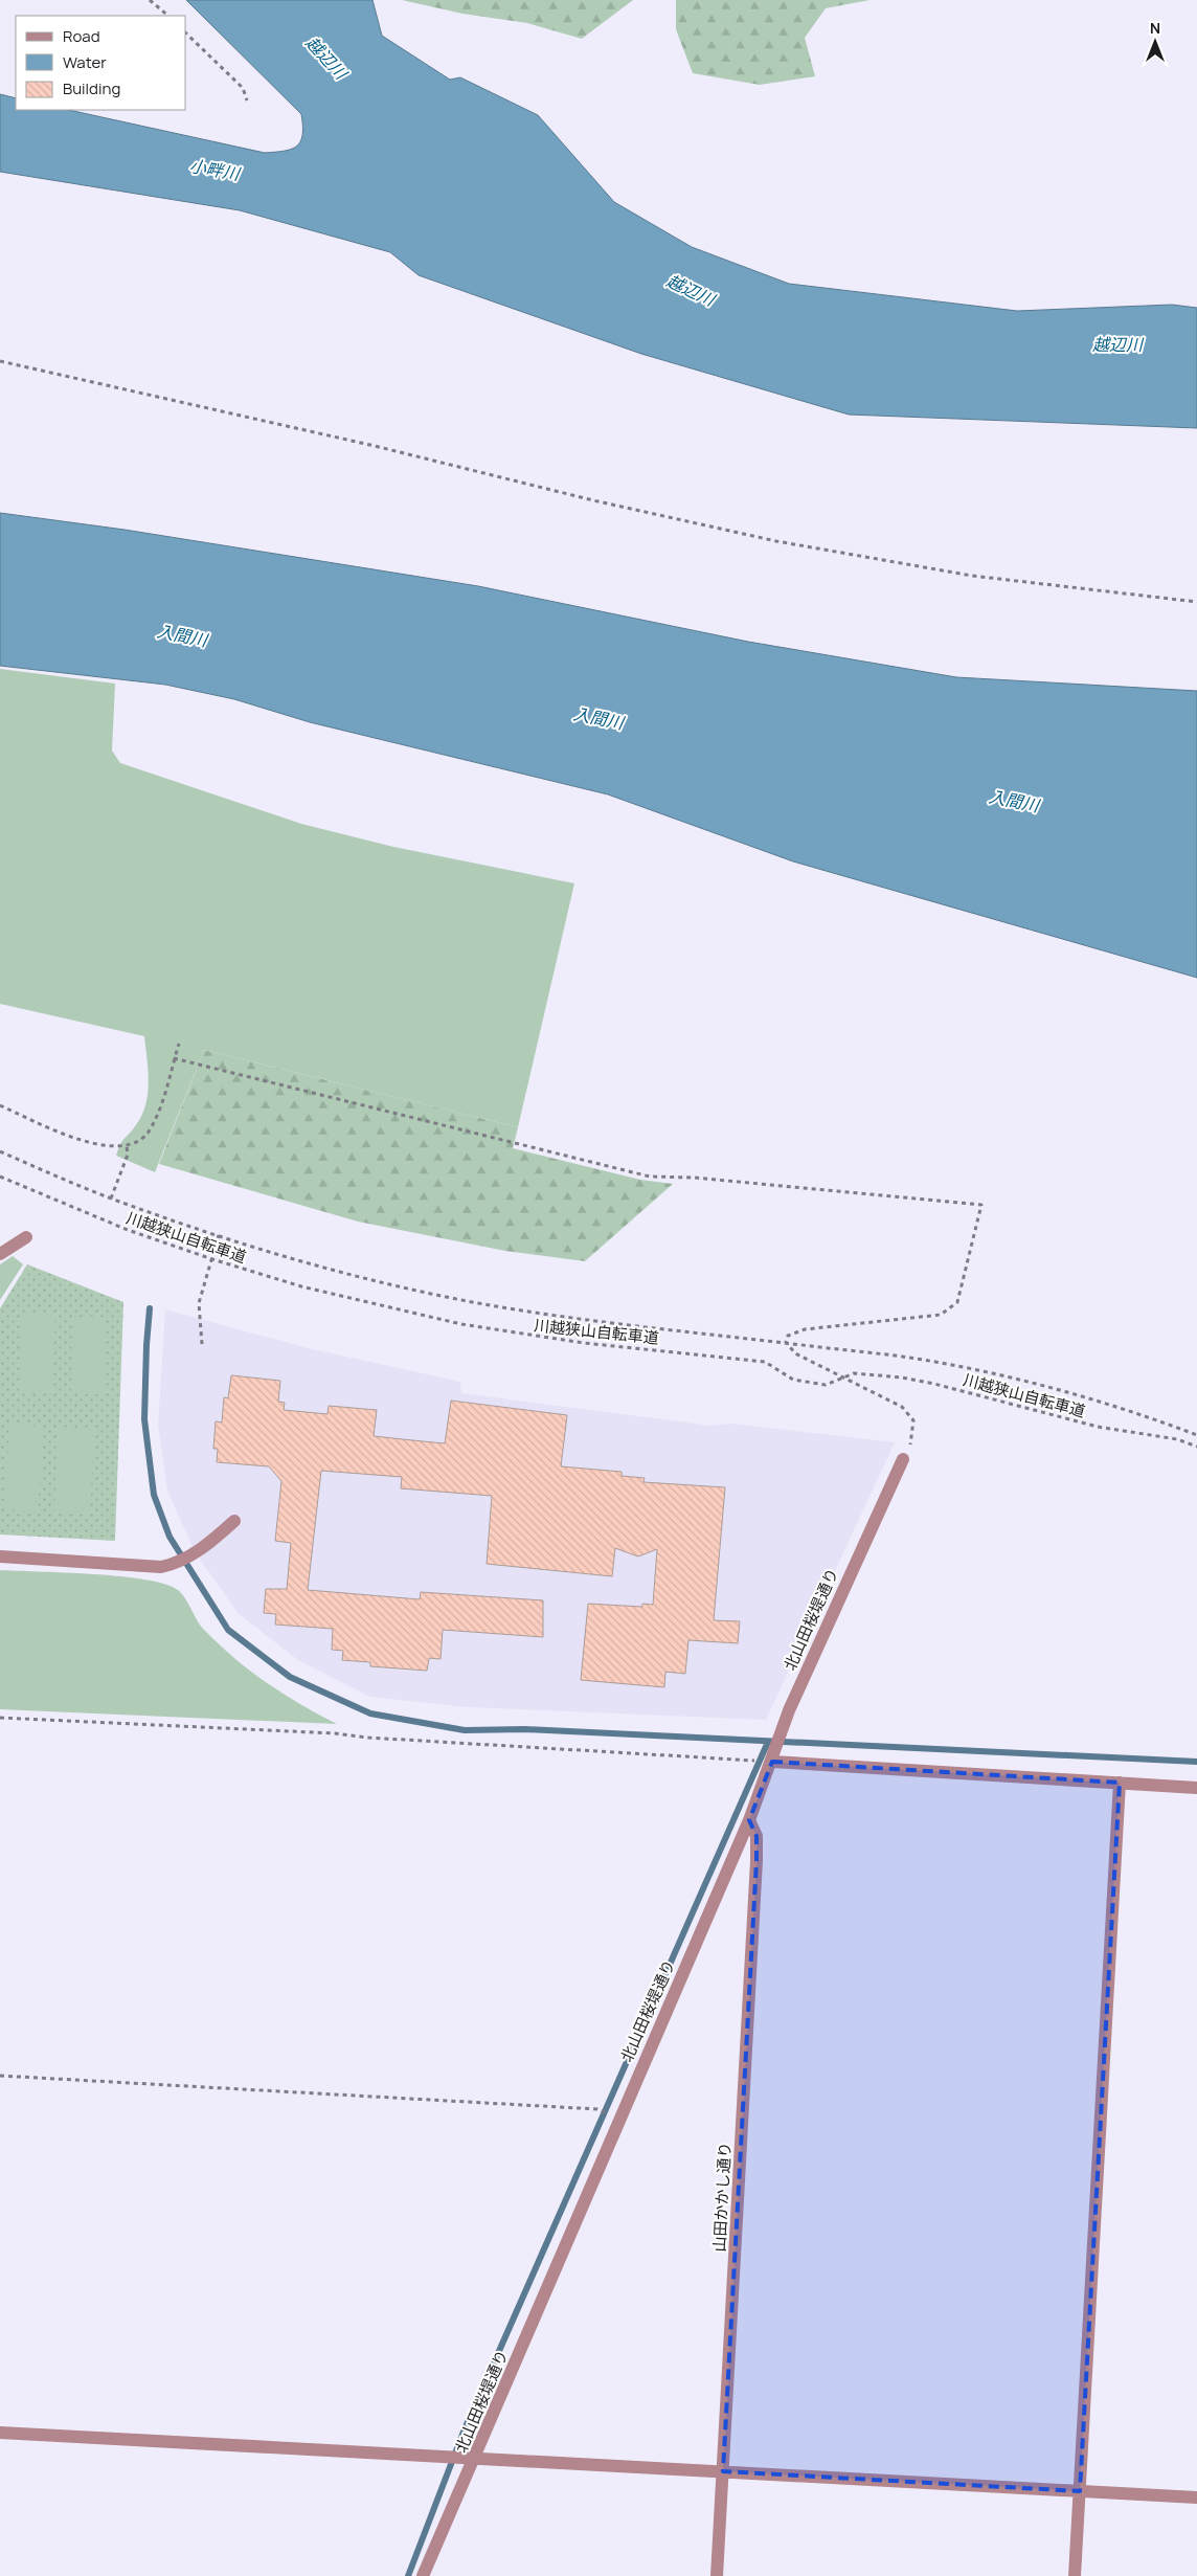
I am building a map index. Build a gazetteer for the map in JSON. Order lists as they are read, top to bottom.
{
  "streets": {
    "street": ["北山田桜堤通り", "山田かかし通り"],
    "path": ["川越狭山自転車道"]
  },
  "crossings": [
    ["北山田桜堤通り", "山田かかし通り"]
  ],
  "water": ["越辺川", "小畔川", "入間川"],
  "legend": ["Road", "Water", "Building"],
  "north": "top"
}
